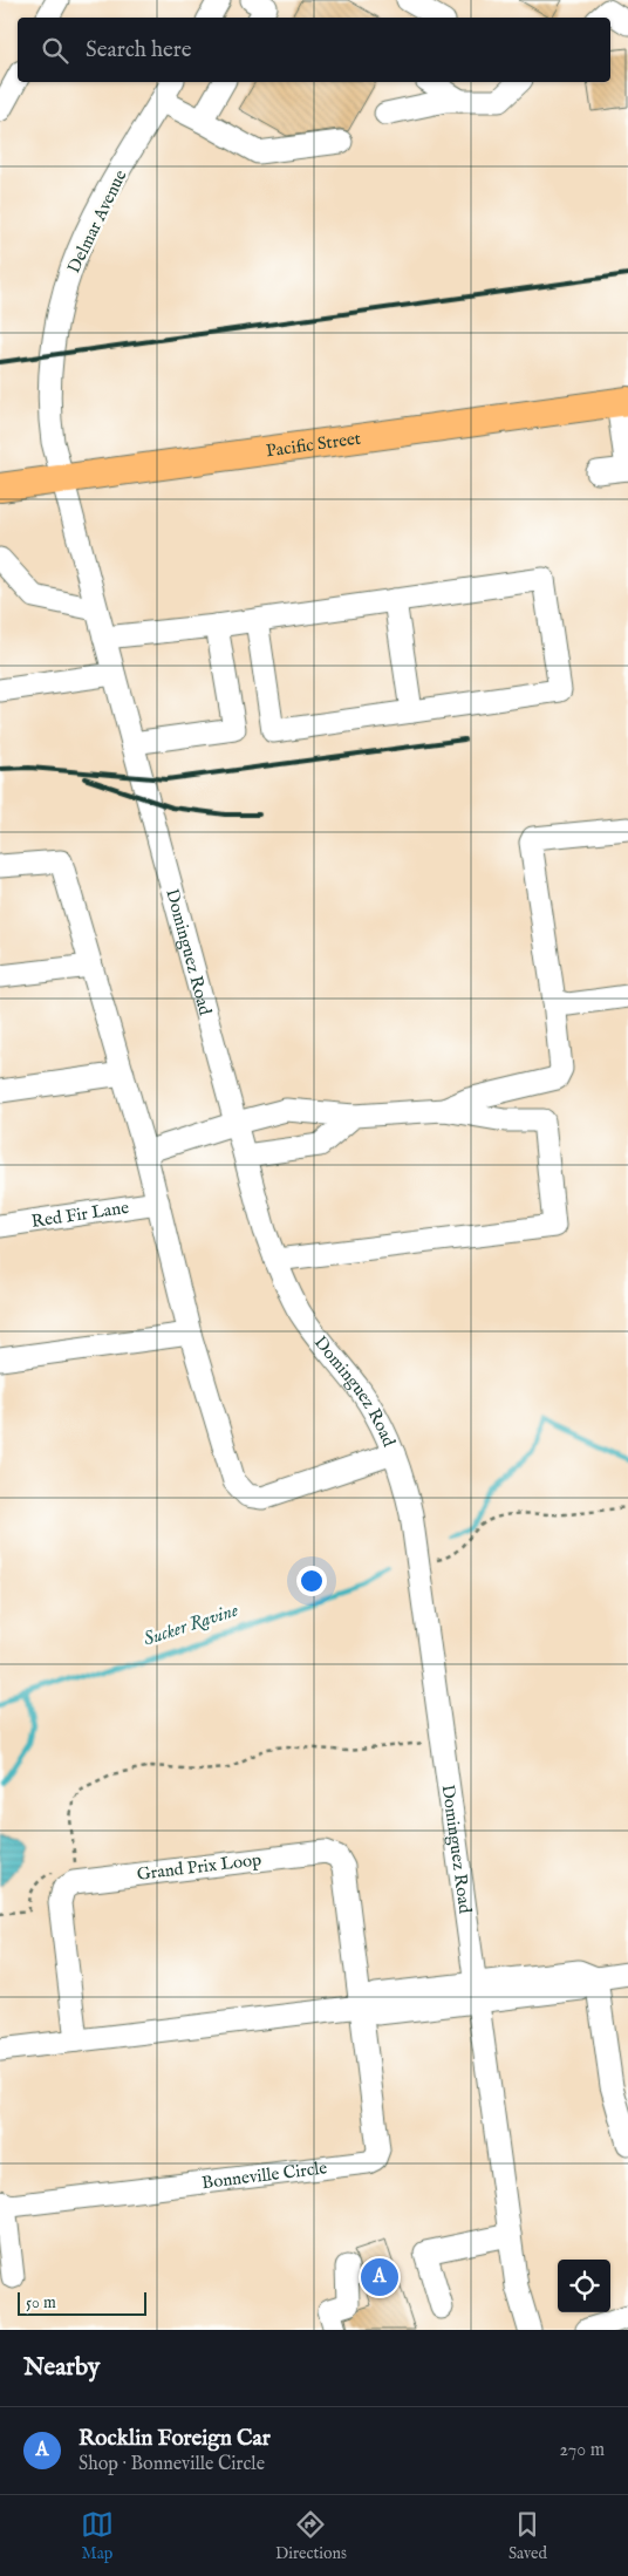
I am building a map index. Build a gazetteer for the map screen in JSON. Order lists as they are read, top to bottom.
{
  "streets": {
    "main road": ["Pacific Street"],
    "street": [
      "Delmar Avenue",
      "Dominguez Road",
      "Red Fir Lane",
      "Grand Prix Loop",
      "Bonneville Circle"
    ]
  },
  "crossings": [
    ["Delmar Avenue", "Pacific Street"],
    ["Delmar Avenue", "Dominguez Road"],
    ["Pacific Street", "Dominguez Road"],
    ["Grand Prix Loop", "Bonneville Circle"]
  ],
  "water": ["Sucker Ravine"],
  "scale_bar": "50 m",
  "page": {
    "search": "Search here",
    "pins": "A",
    "scale": "50 m",
    "heading": "Nearby",
    "list": [
      {
        "mark": "A",
        "name": "Rocklin Foreign Car",
        "note": "Shop · Bonneville Circle",
        "value": "270 m"
      }
    ],
    "nav": ["Map", "Directions", "Saved"]
  }
}
